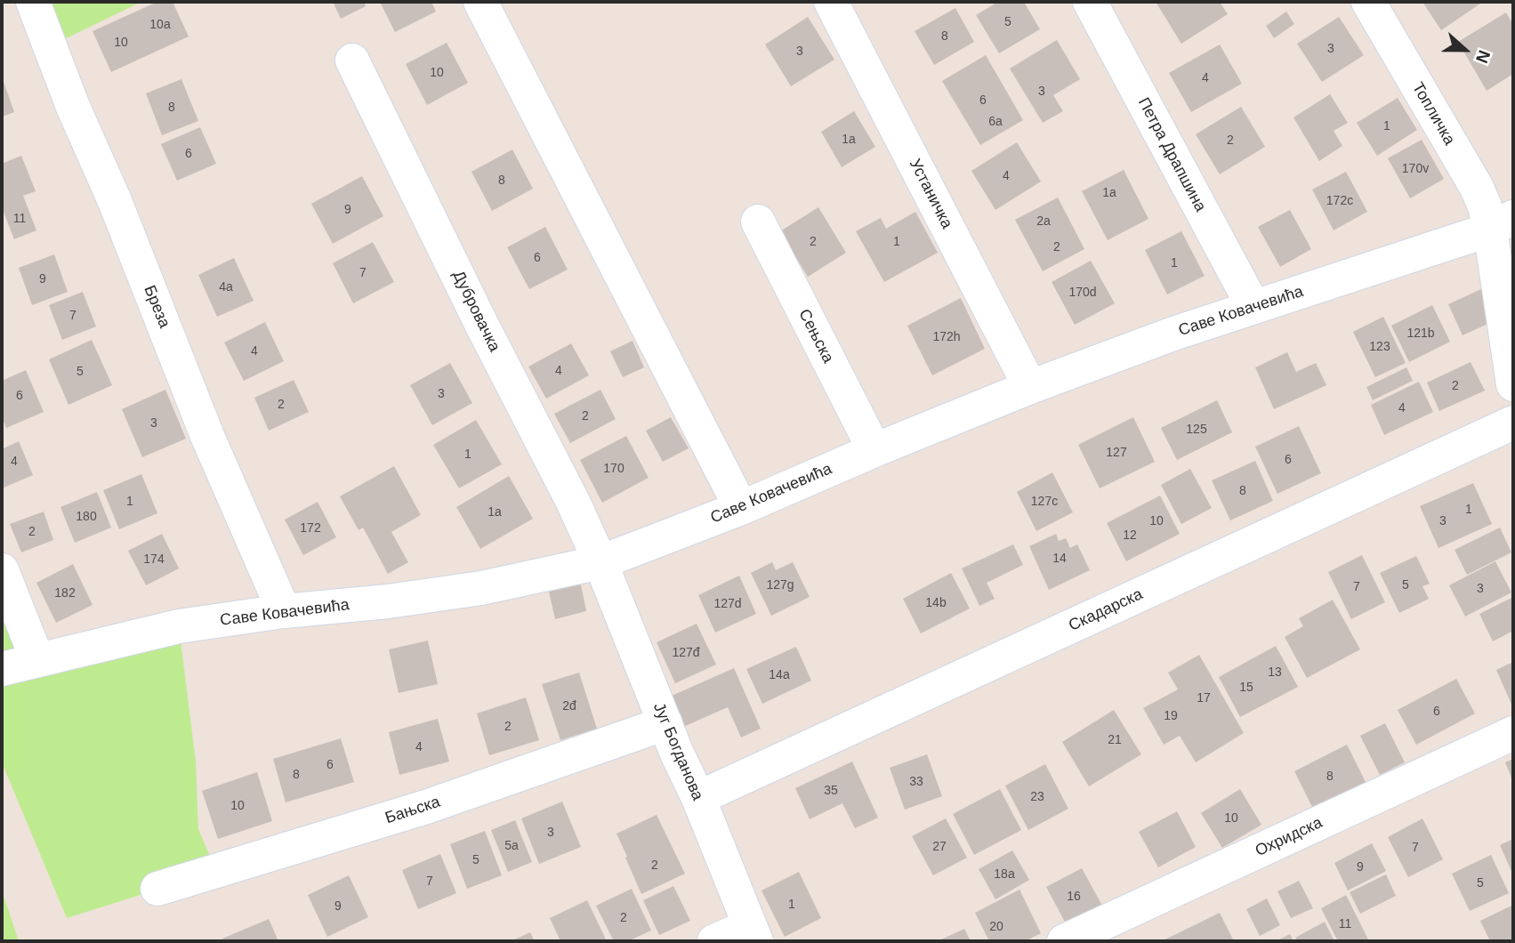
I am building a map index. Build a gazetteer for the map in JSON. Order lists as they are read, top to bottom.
{
  "streets": {
    "street": [
      "Топличка",
      "Петра Драпшина",
      "Устаничка",
      "Бреза",
      "Дубровачка",
      "Саве Ковачевића",
      "Сењска",
      "Скадарска",
      "Југ Богданова",
      "Бањска",
      "Охридска"
    ]
  },
  "crossings": [
    ["Топличка", "Саве Ковачевића"],
    ["Петра Драпшина", "Саве Ковачевића"],
    ["Устаничка", "Саве Ковачевића"],
    ["Бреза", "Саве Ковачевића"],
    ["Дубровачка", "Саве Ковачевића"],
    ["Дубровачка", "Југ Богданова"],
    ["Саве Ковачевића", "Сењска"],
    ["Саве Ковачевића", "Југ Богданова"],
    ["Скадарска", "Југ Богданова"],
    ["Југ Богданова", "Бањска"]
  ],
  "house_numbers": [
    "5",
    "10a",
    "8",
    "10",
    "3",
    "3",
    "10",
    "4",
    "3",
    "6",
    "8",
    "6a",
    "1",
    "1a",
    "2",
    "6",
    "170v",
    "4",
    "8",
    "1a",
    "172c",
    "9",
    "11",
    "2a",
    "2",
    "1",
    "2",
    "6",
    "1",
    "7",
    "9",
    "4a",
    "170d",
    "7",
    "121b",
    "172h",
    "123",
    "4",
    "4",
    "5",
    "2",
    "3",
    "6",
    "2",
    "4",
    "2",
    "3",
    "125",
    "127",
    "1",
    "6",
    "4",
    "170",
    "8",
    "1",
    "127c",
    "1",
    "1a",
    "180",
    "10",
    "3",
    "172",
    "2",
    "12",
    "14",
    "174",
    "127g",
    "5",
    "7",
    "3",
    "182",
    "14b",
    "127d",
    "127đ",
    "13",
    "14a",
    "15",
    "17",
    "2đ",
    "6",
    "19",
    "2",
    "21",
    "4",
    "6",
    "8",
    "8",
    "33",
    "35",
    "23",
    "10",
    "10",
    "3",
    "5a",
    "27",
    "7",
    "5",
    "2",
    "9",
    "18a",
    "7",
    "5",
    "16",
    "1",
    "9",
    "2",
    "11",
    "20"
  ],
  "north": "right"
}
